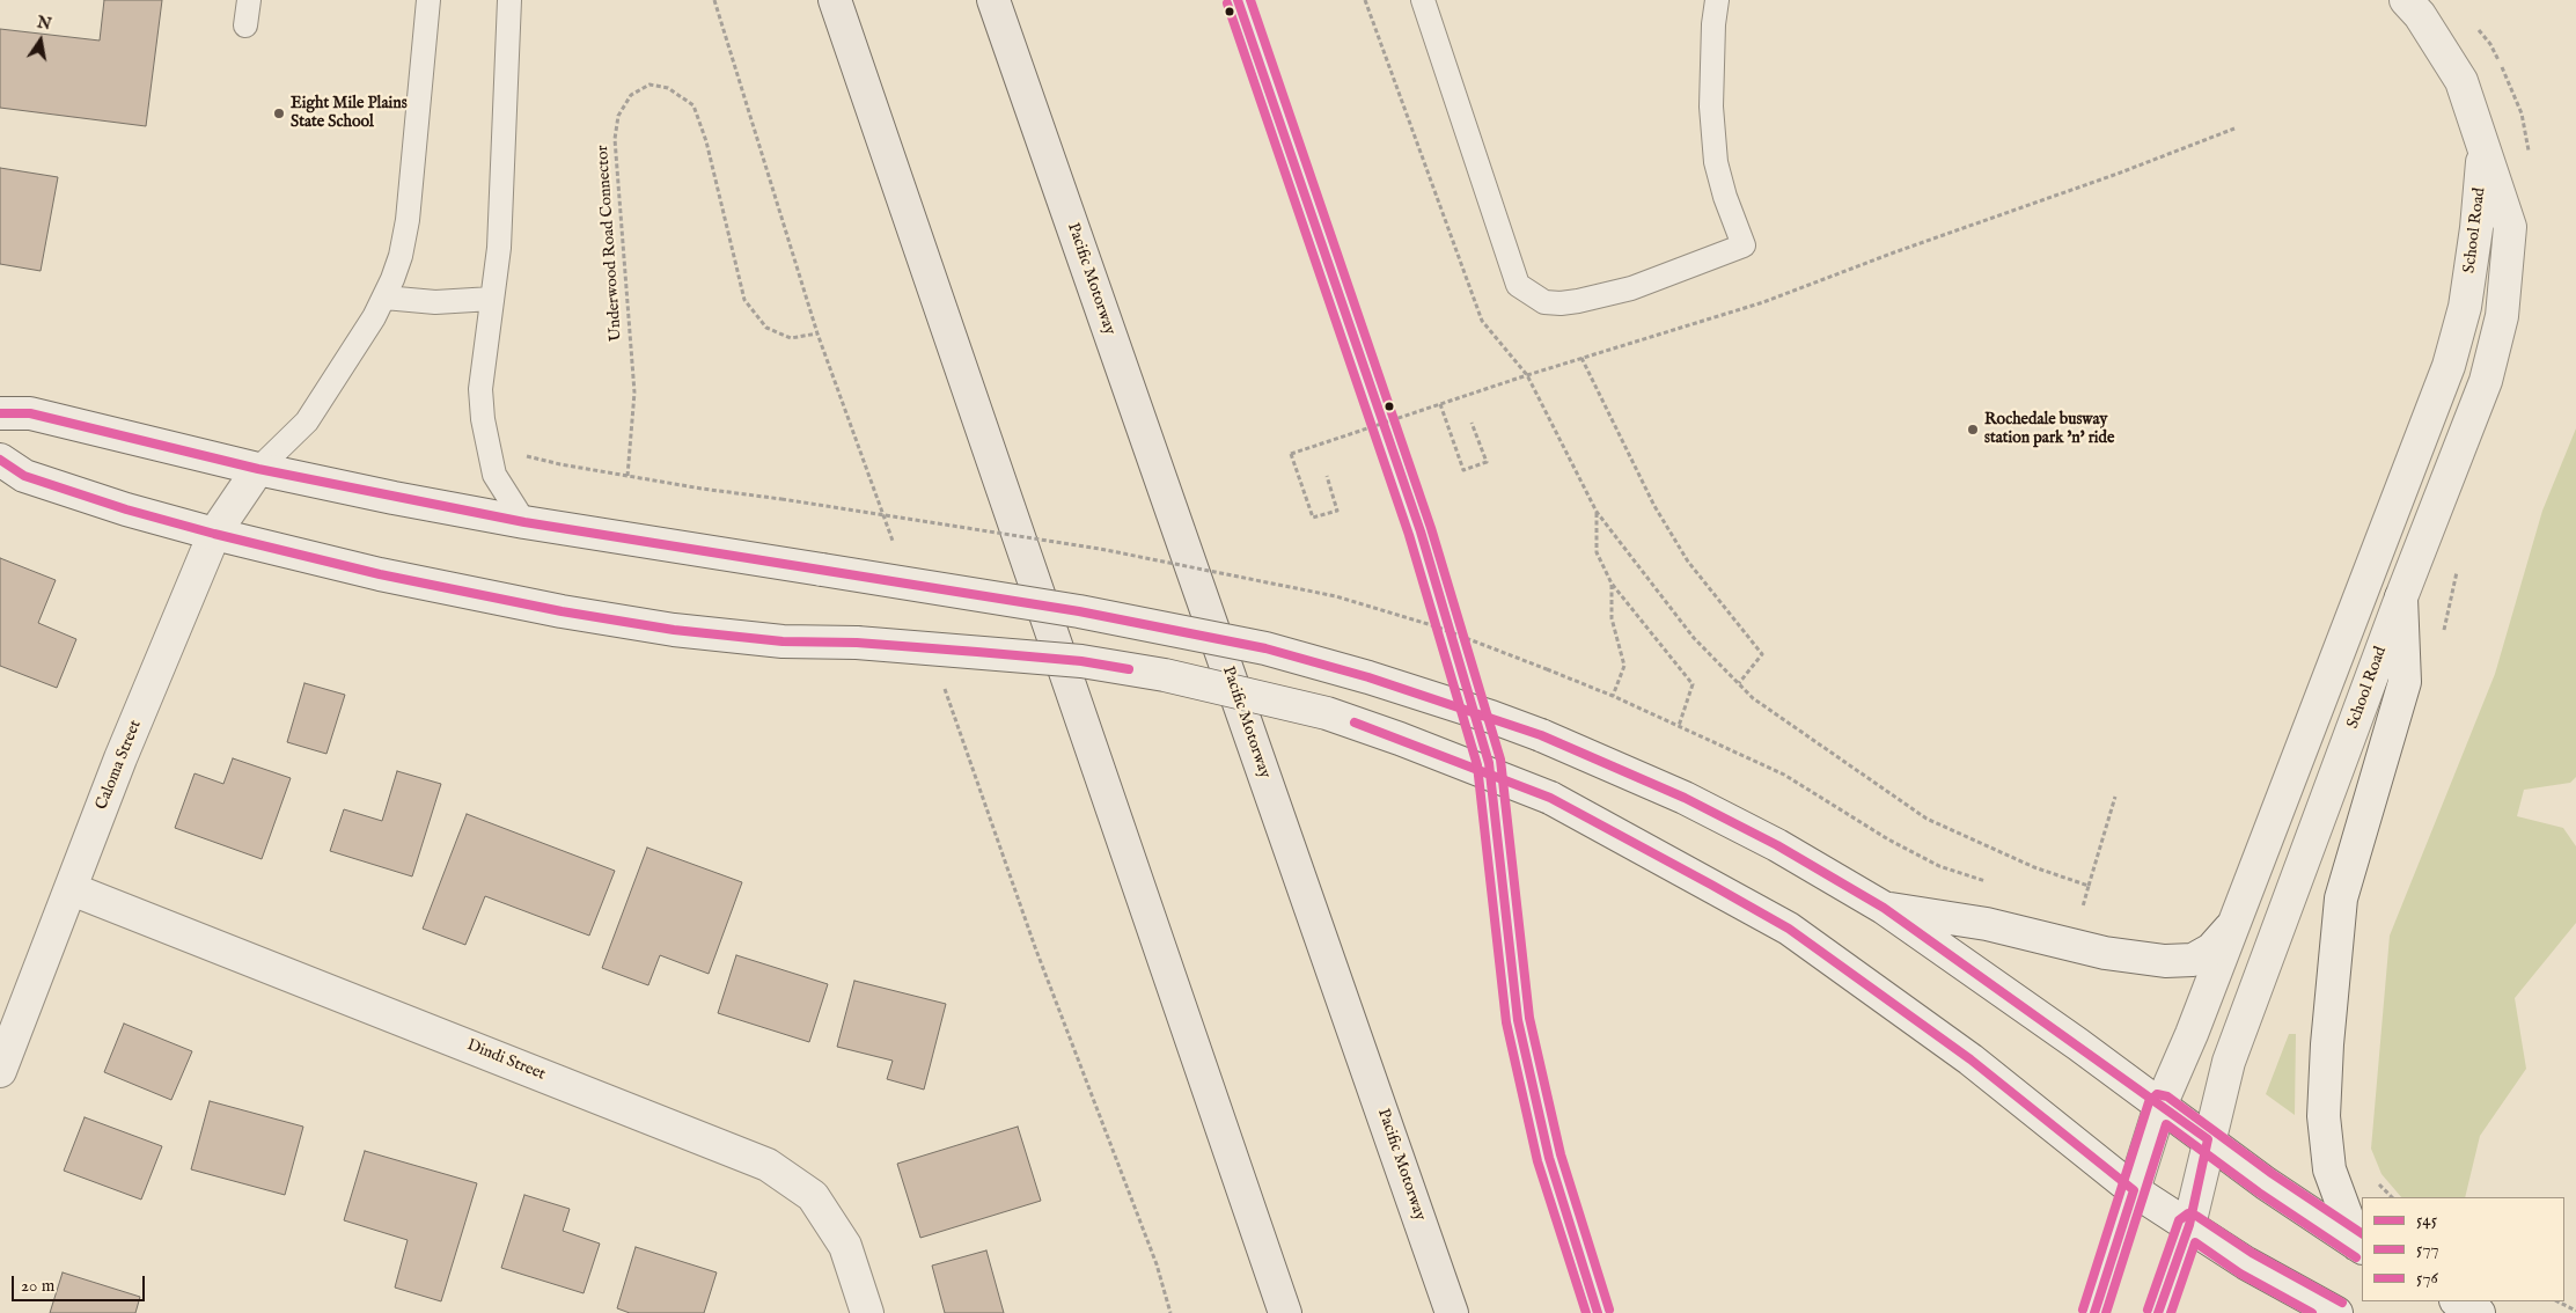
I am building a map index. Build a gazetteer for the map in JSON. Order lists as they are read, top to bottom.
{
  "streets": {
    "highway": ["Pacific Motorway"],
    "main road": ["School Road", "Caloma Street", "Dindi Street"],
    "path": ["Underwood Road Connector"]
  },
  "crossings": [
    ["Caloma Street", "Dindi Street"]
  ],
  "places": ["Eight Mile Plains State School", "Rochedale busway station park 'n' ride"],
  "lines": ["transit line 545", "transit line 576", "transit line 577"],
  "legend": ["545", "577", "576"],
  "scale_bar": "20 m",
  "north": "top"
}
